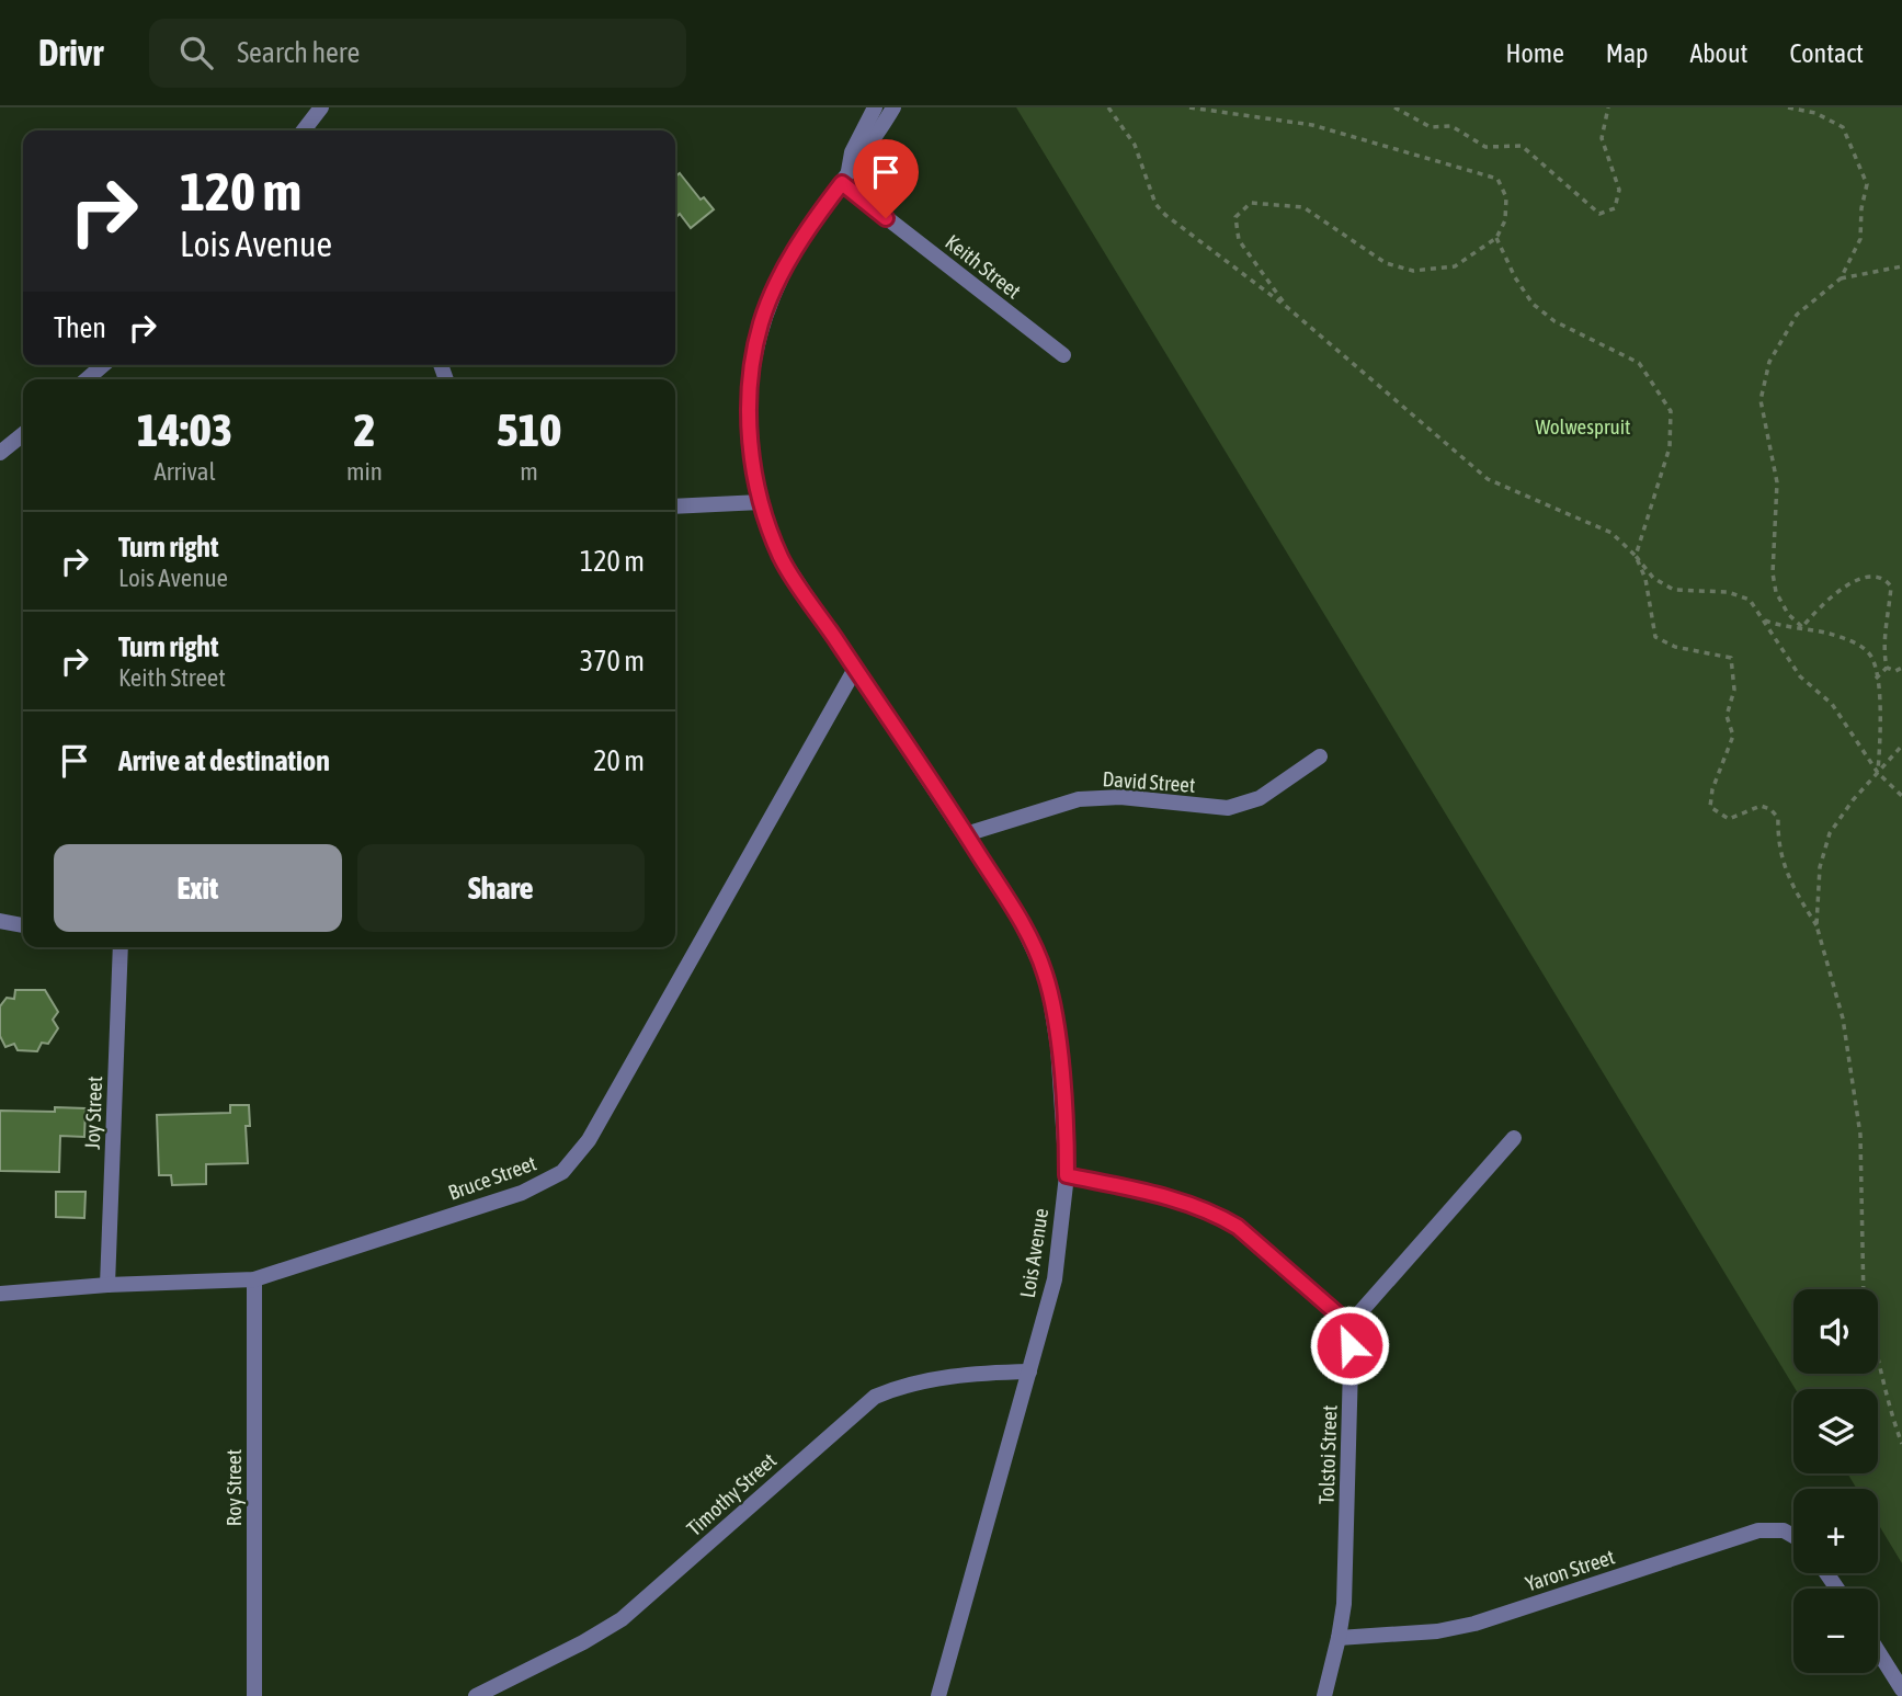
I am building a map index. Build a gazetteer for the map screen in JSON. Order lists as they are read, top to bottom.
{
  "streets": {
    "street": [
      "Keith Street",
      "David Street",
      "Joy Street",
      "Bruce Street",
      "Lois Avenue",
      "Tolstoi Street",
      "Roy Street",
      "Timothy Street",
      "Yaron Street"
    ]
  },
  "crossings": [
    ["Keith Street", "Lois Avenue"],
    ["David Street", "Lois Avenue"],
    ["Joy Street", "Bruce Street"],
    ["Bruce Street", "Lois Avenue"],
    ["Bruce Street", "Roy Street"],
    ["Lois Avenue", "Timothy Street"],
    ["Tolstoi Street", "Yaron Street"]
  ],
  "parks": ["Wolwespruit"],
  "page": {
    "header": "Drivr",
    "search": "Search here",
    "nav": [
      "Home",
      "Map",
      "About",
      "Contact"
    ],
    "turn": ["120 m", "Lois Avenue"],
    "then": "Then",
    "eta": [
      "14:03",
      "Arrival",
      "2",
      "min",
      "510",
      "m"
    ],
    "list": [
      {
        "name": "Turn right",
        "note": "Lois Avenue",
        "value": "120 m"
      },
      {
        "name": "Turn right",
        "note": "Keith Street",
        "value": "370 m"
      },
      {
        "name": "Arrive at destination",
        "value": "20 m"
      }
    ],
    "buttons": ["Exit", "Share"],
    "map_buttons": ["+", "−"]
  }
}
